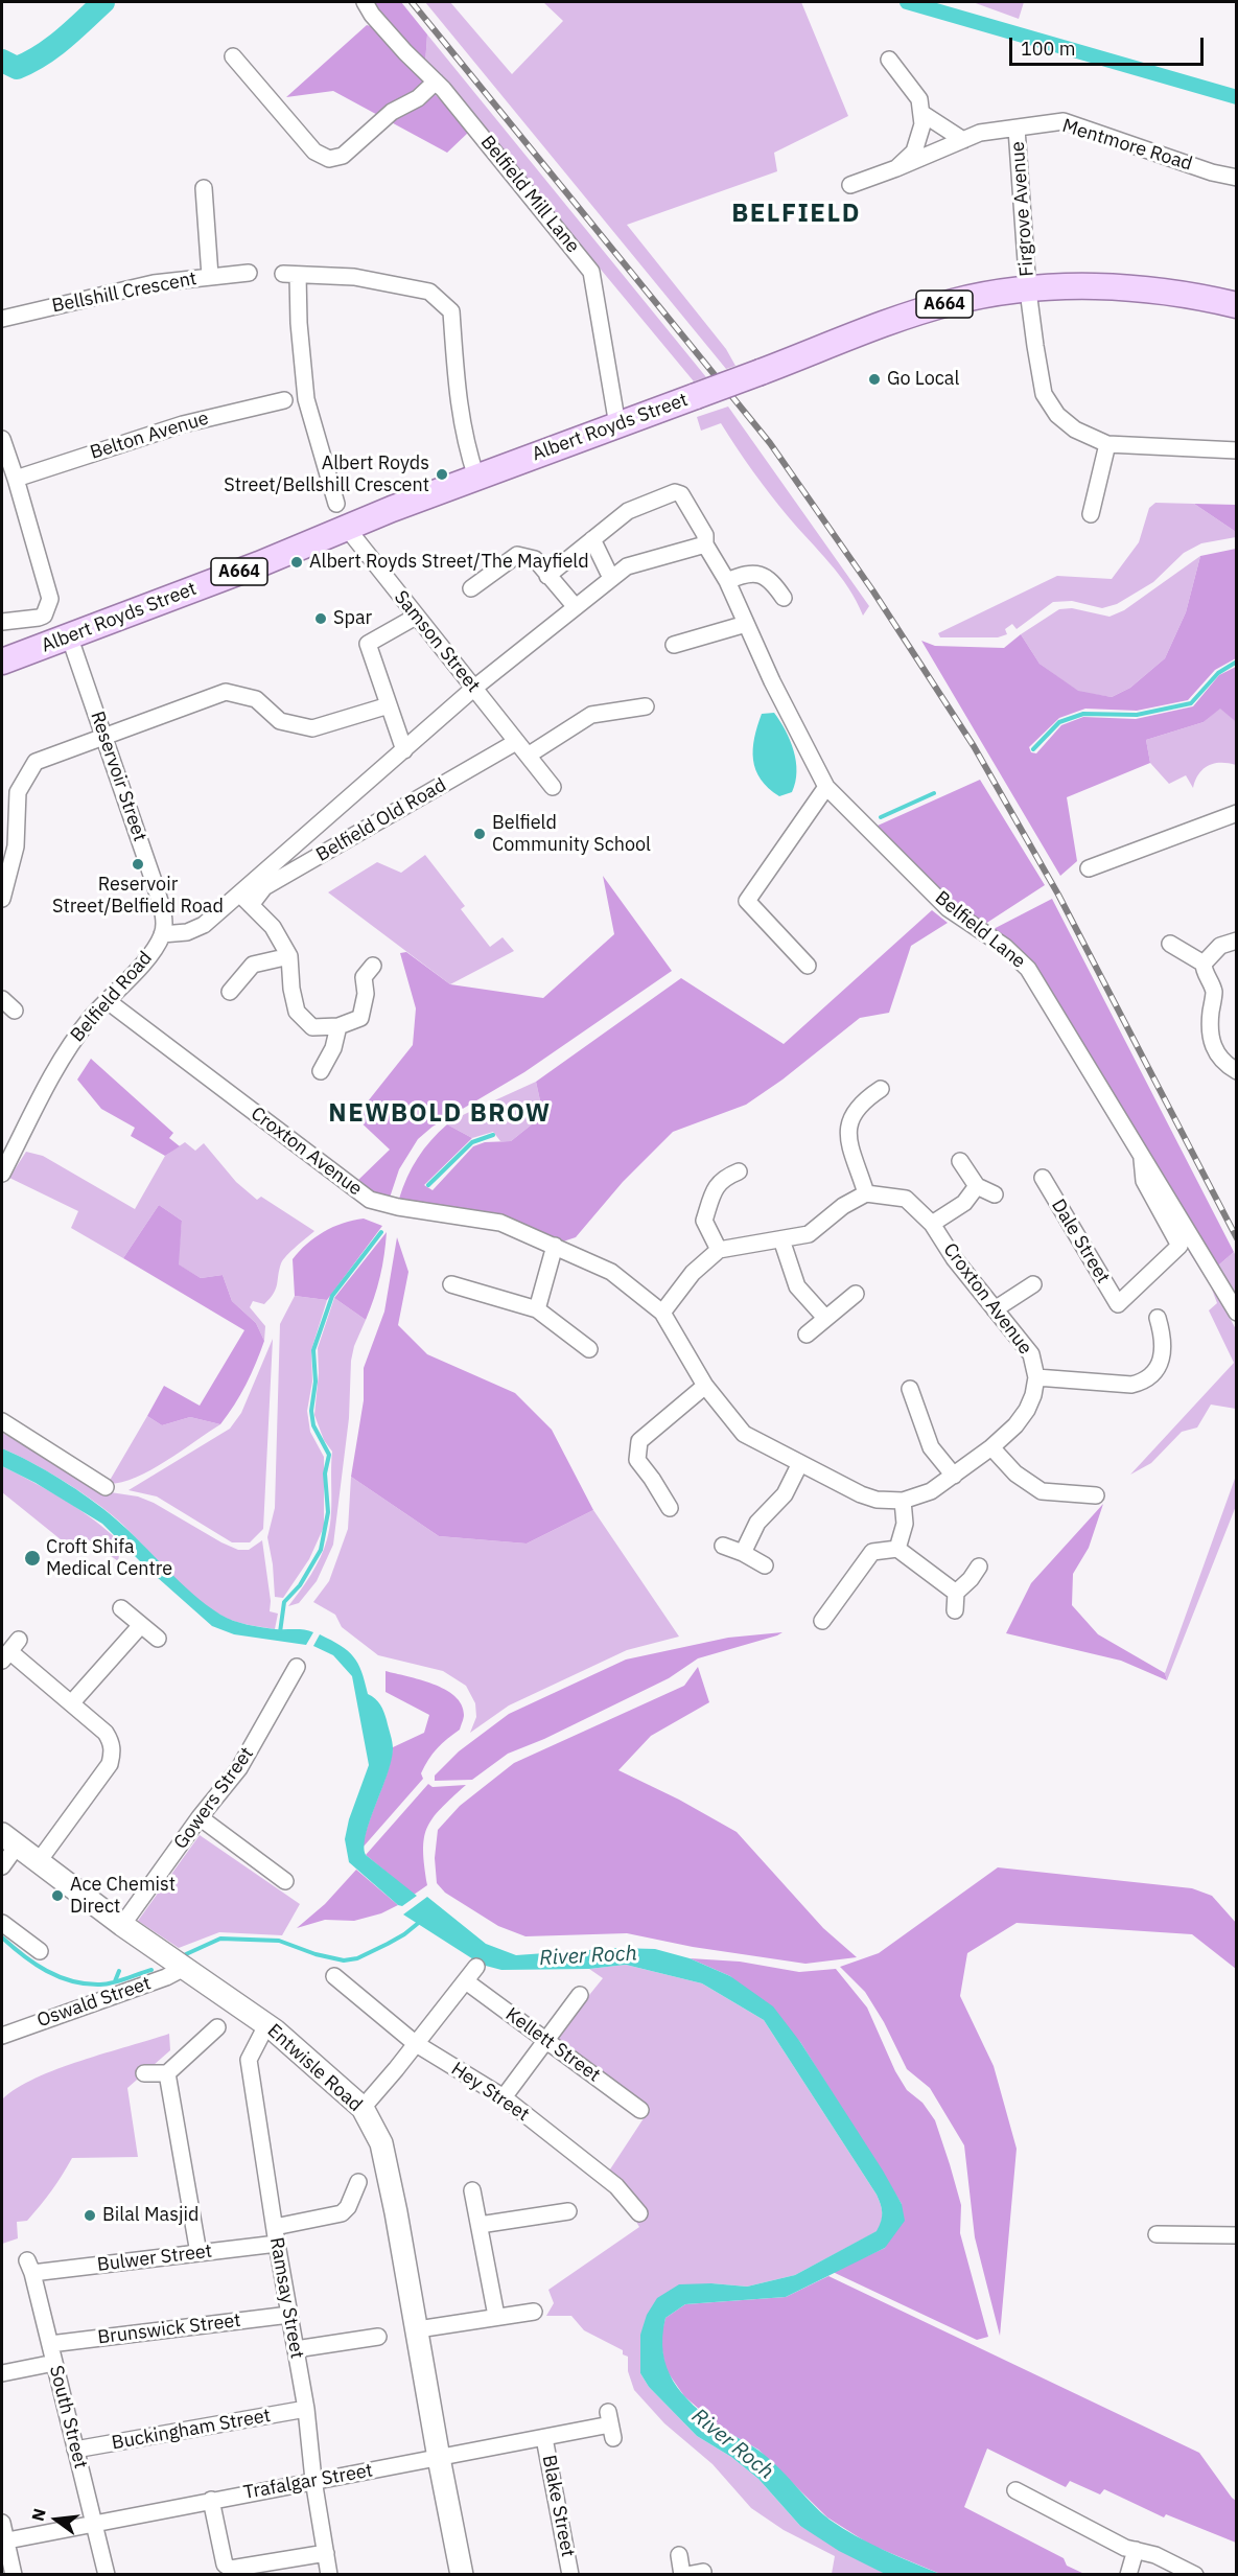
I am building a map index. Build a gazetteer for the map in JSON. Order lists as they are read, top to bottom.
{
  "streets": {
    "main road": ["A664", "Albert Royds Street", "Entwisle Road"],
    "street": [
      "Mentmore Road",
      "Belfield Mill Lane",
      "Firgrove Avenue",
      "Bellshill Crescent",
      "Belton Avenue",
      "Samson Street",
      "Reservoir Street",
      "Belfield Old Road",
      "Belfield Lane",
      "Belfield Road",
      "Croxton Avenue",
      "Dale Street",
      "Gowers Street",
      "Oswald Street",
      "Kellett Street",
      "Hey Street",
      "Bulwer Street",
      "Ramsay Street",
      "Brunswick Street",
      "South Street",
      "Buckingham Street",
      "Trafalgar Street",
      "Blake Street"
    ]
  },
  "crossings": [
    ["Mentmore Road", "Firgrove Avenue"],
    ["Belfield Mill Lane", "Albert Royds Street"],
    ["Firgrove Avenue", "Albert Royds Street"],
    ["Albert Royds Street", "Belton Avenue"],
    ["Albert Royds Street", "Samson Street"],
    ["Albert Royds Street", "Reservoir Street"],
    ["Samson Street", "Belfield Old Road"],
    ["Reservoir Street", "Belfield Road"],
    ["Belfield Lane", "Dale Street"],
    ["Belfield Road", "Croxton Avenue"],
    ["Gowers Street", "Entwisle Road"],
    ["Oswald Street", "Entwisle Road"],
    ["Entwisle Road", "Ramsay Street"],
    ["Entwisle Road", "Trafalgar Street"],
    ["Bulwer Street", "Ramsay Street"],
    ["Bulwer Street", "South Street"],
    ["Ramsay Street", "Brunswick Street"],
    ["Ramsay Street", "Buckingham Street"],
    ["Ramsay Street", "Trafalgar Street"],
    ["Brunswick Street", "South Street"],
    ["South Street", "Buckingham Street"],
    ["South Street", "Trafalgar Street"],
    ["Trafalgar Street", "Blake Street"]
  ],
  "districts": ["BELFIELD", "NEWBOLD BROW"],
  "water": ["River Roch"],
  "places": [
    "Go Local",
    "Albert Royds Street/Bellshill Crescent",
    "Albert Royds Street/The Mayfield",
    "Spar",
    "Belfield Community School",
    "Reservoir Street/Belfield Road",
    "Croft Shifa Medical Centre",
    "Ace Chemist Direct",
    "Bilal Masjid"
  ],
  "scale_bar": "100 m",
  "north": "left"
}
